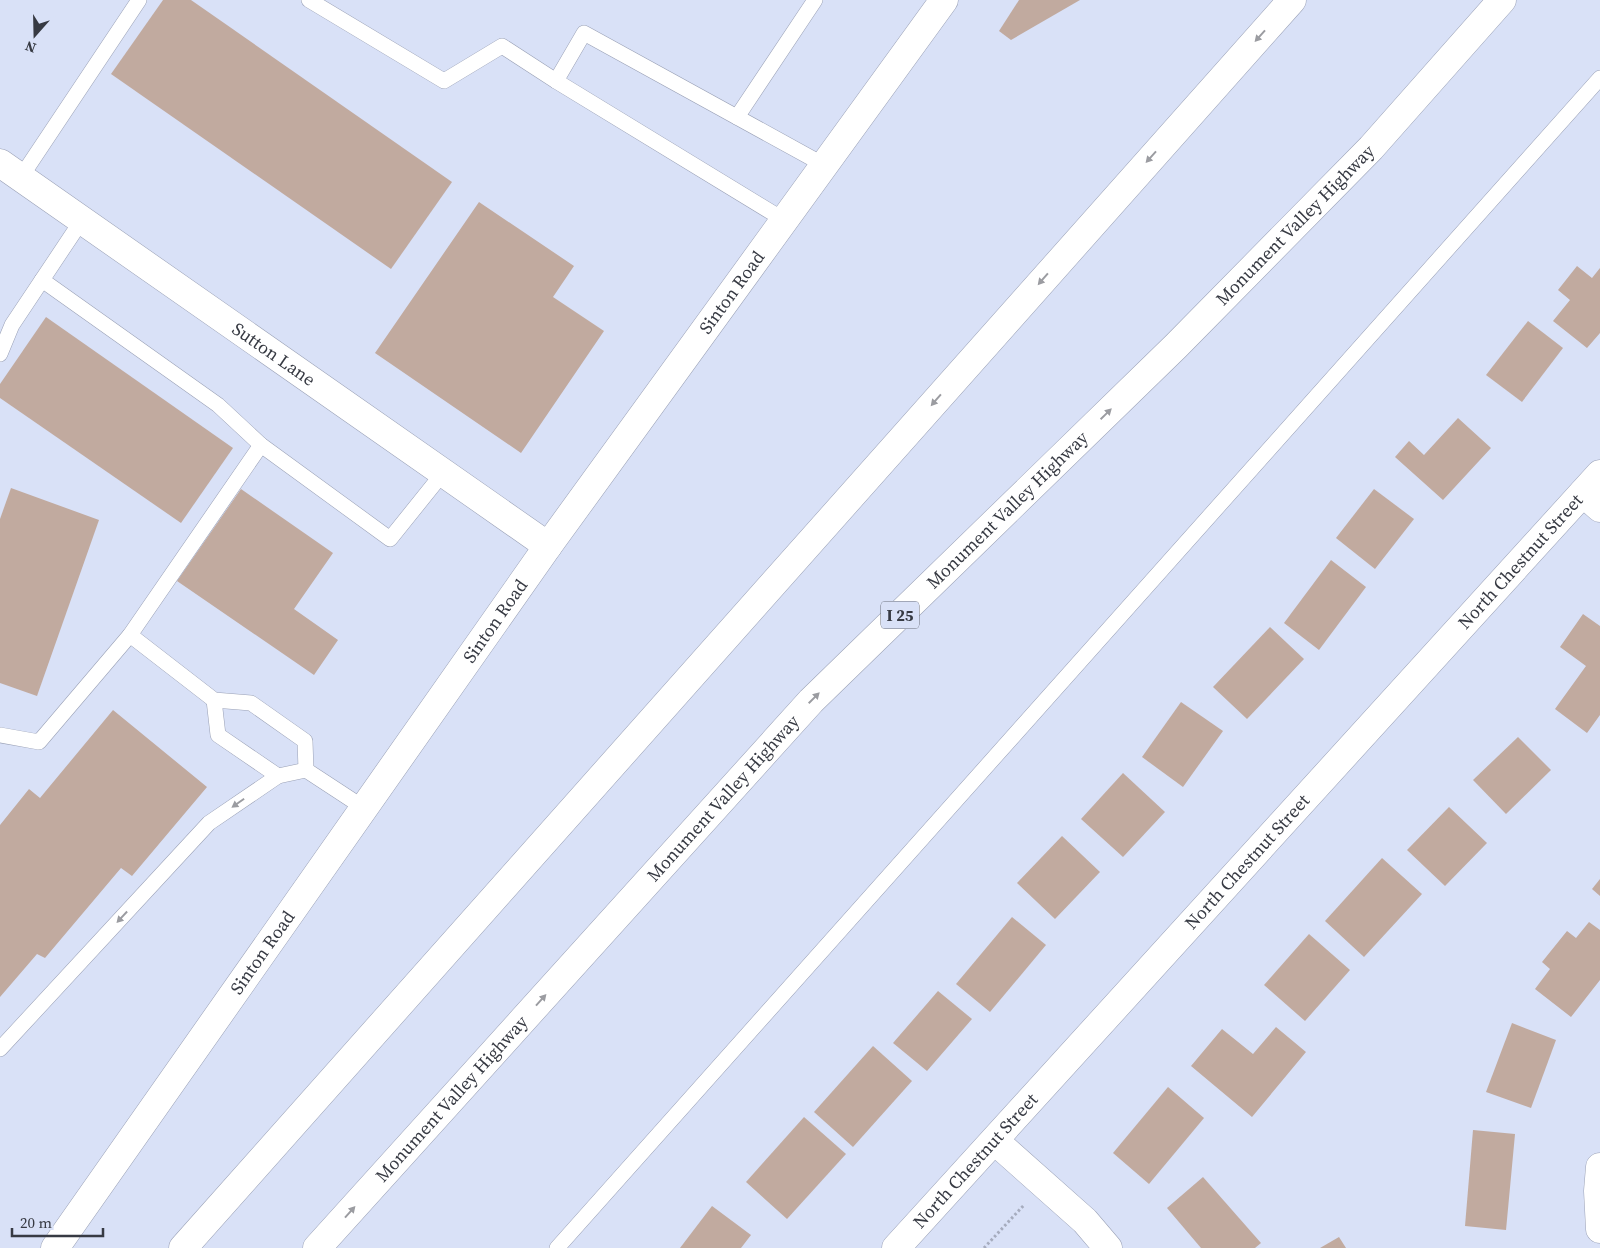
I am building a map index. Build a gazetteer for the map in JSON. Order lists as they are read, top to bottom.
{
  "streets": {
    "main road": [
      "Monument Valley Highway",
      "Sinton Road",
      "Sutton Lane",
      "North Chestnut Street",
      "I 25"
    ]
  },
  "crossings": [
    ["Sinton Road", "Sutton Lane"]
  ],
  "scale_bar": "20 m",
  "north": "bottom"
}
